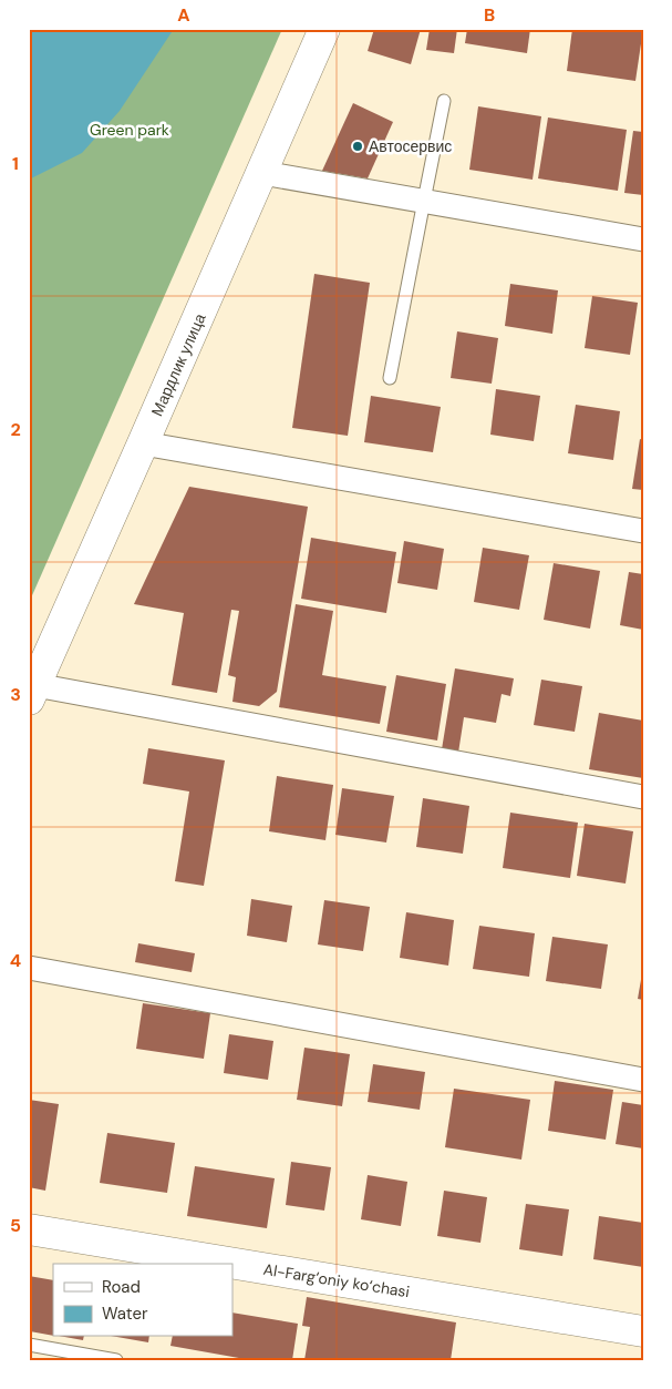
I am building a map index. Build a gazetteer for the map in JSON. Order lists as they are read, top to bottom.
{
  "streets": {
    "street": ["Мардлик улица", "Al-Farg‘oniy ko‘chasi"]
  },
  "parks": ["Green park"],
  "places": ["Автосервис"],
  "legend": ["Road", "Water"],
  "grid": {
    "columns": ["A", "B"],
    "rows": [
      "1",
      "2",
      "3",
      "4",
      "5"
    ]
  }
}
